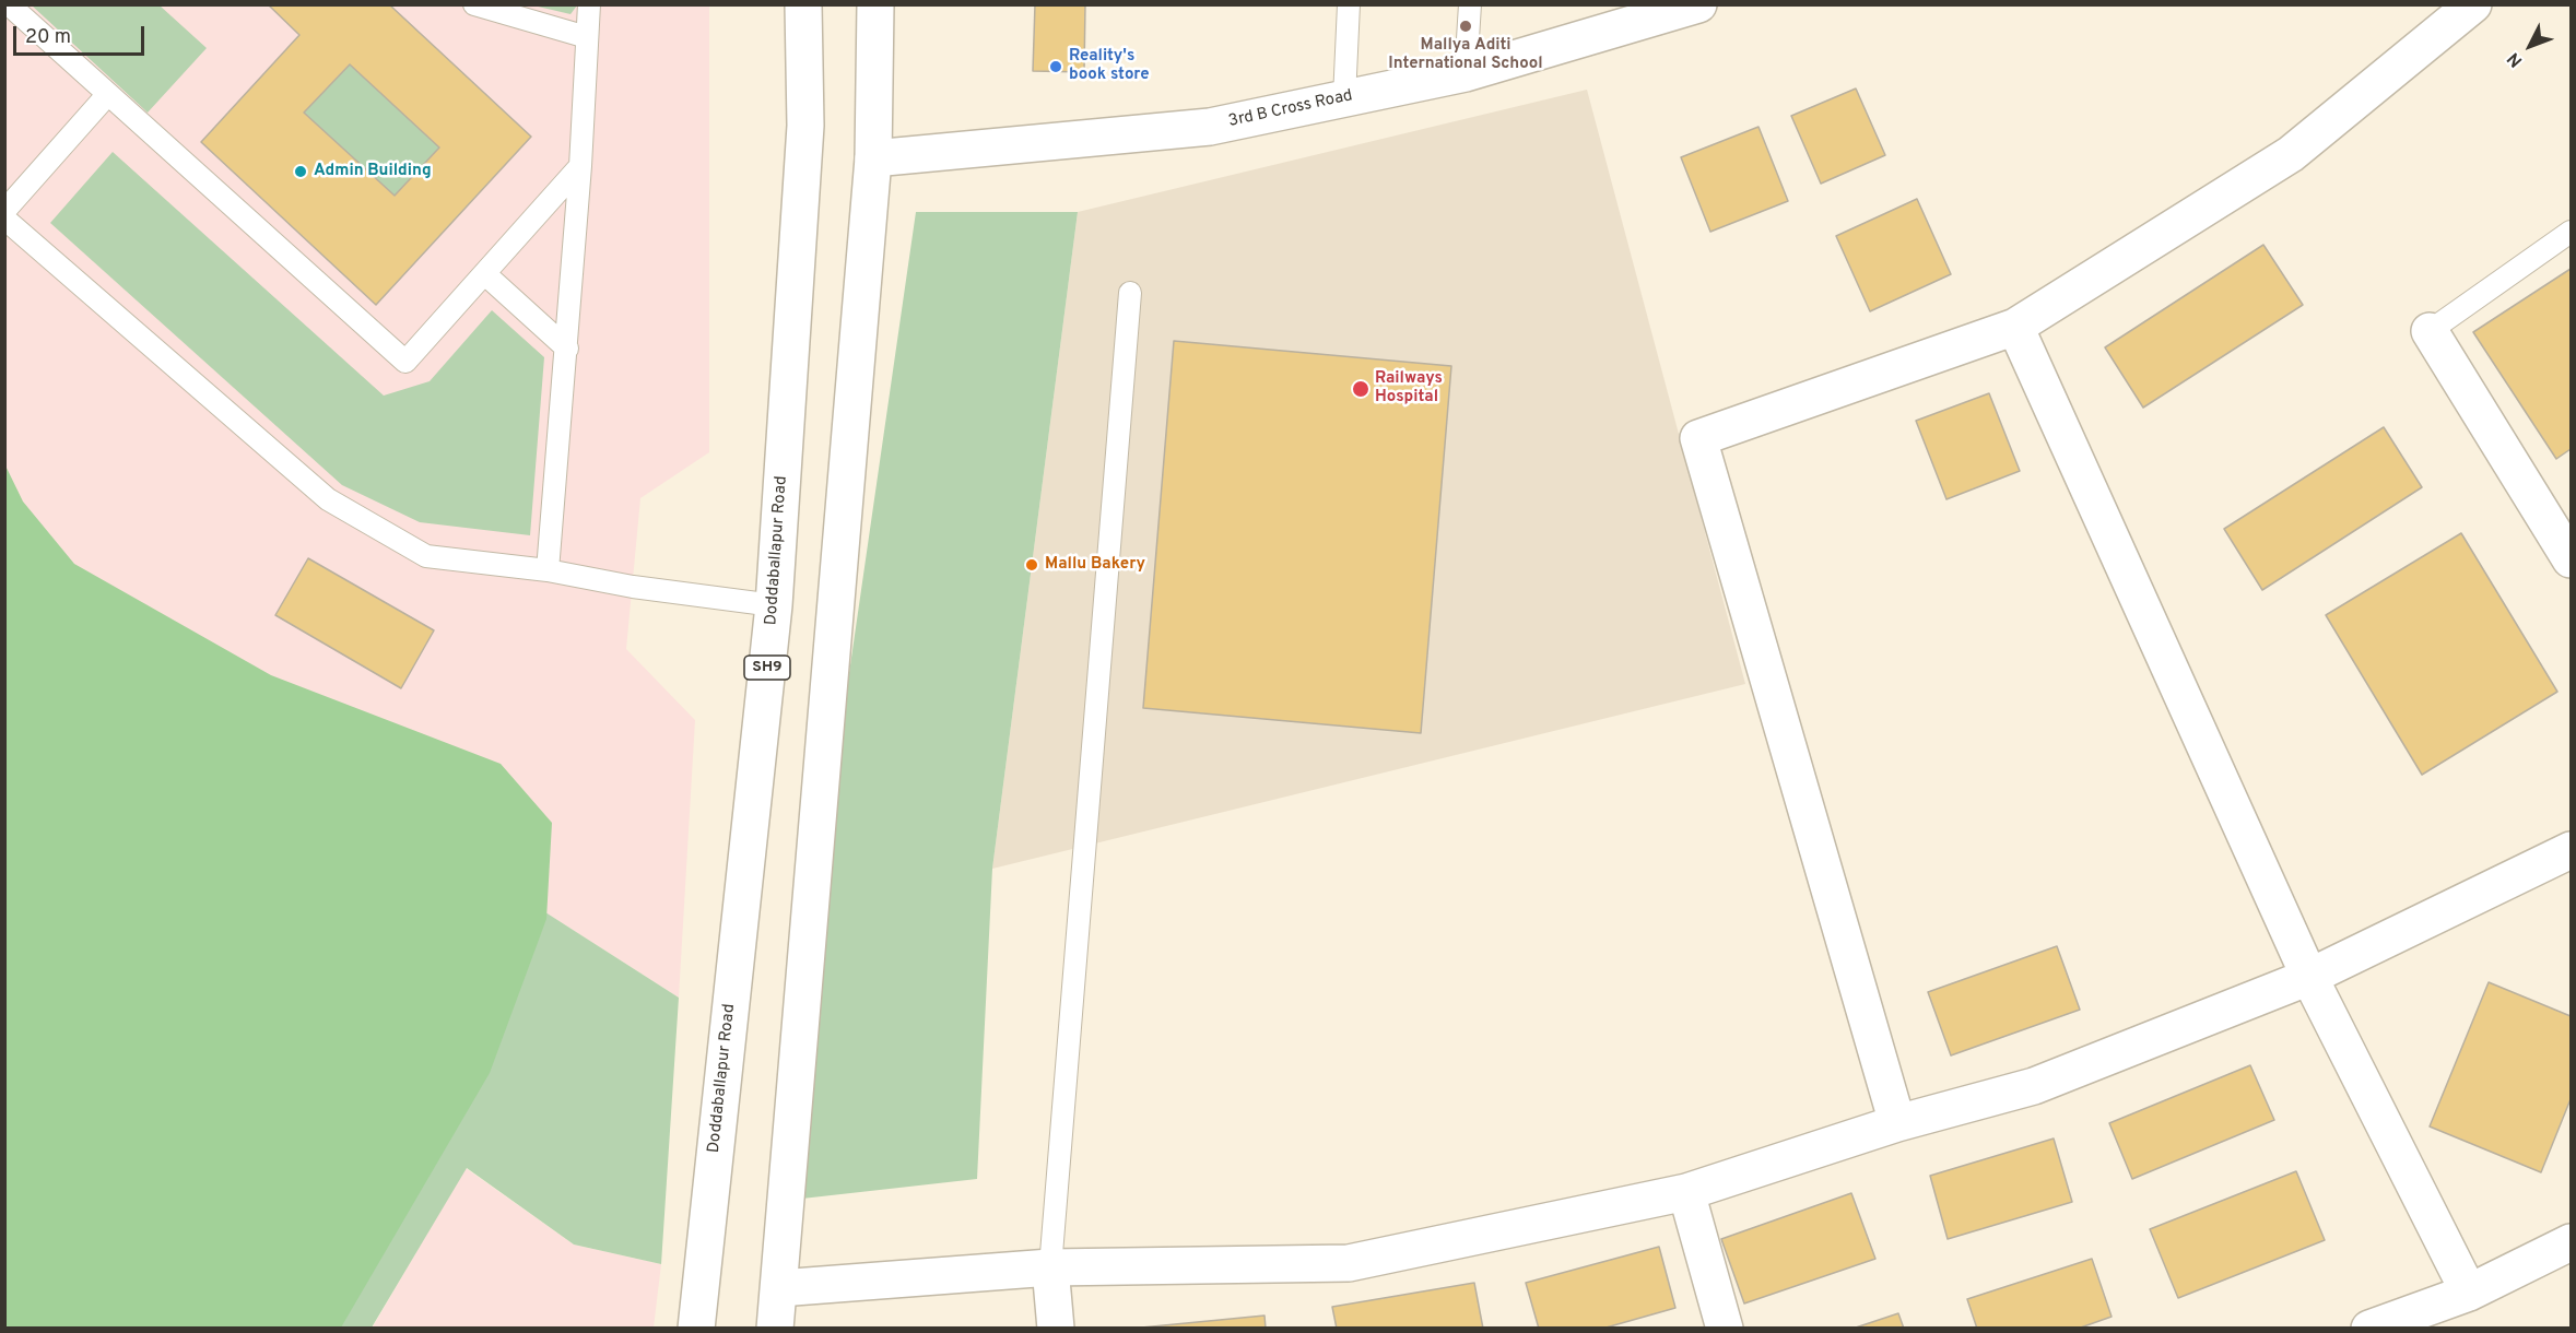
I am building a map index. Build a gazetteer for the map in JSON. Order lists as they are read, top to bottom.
{
  "streets": {
    "street": ["3rd B Cross Road", "Doddaballapur Road", "SH9"]
  },
  "places": [
    "Mallya Aditi International School",
    "Reality's book store",
    "Admin Building",
    "Railways Hospital",
    "Mallu Bakery"
  ],
  "scale_bar": "20 m",
  "north": "bottom left"
}
